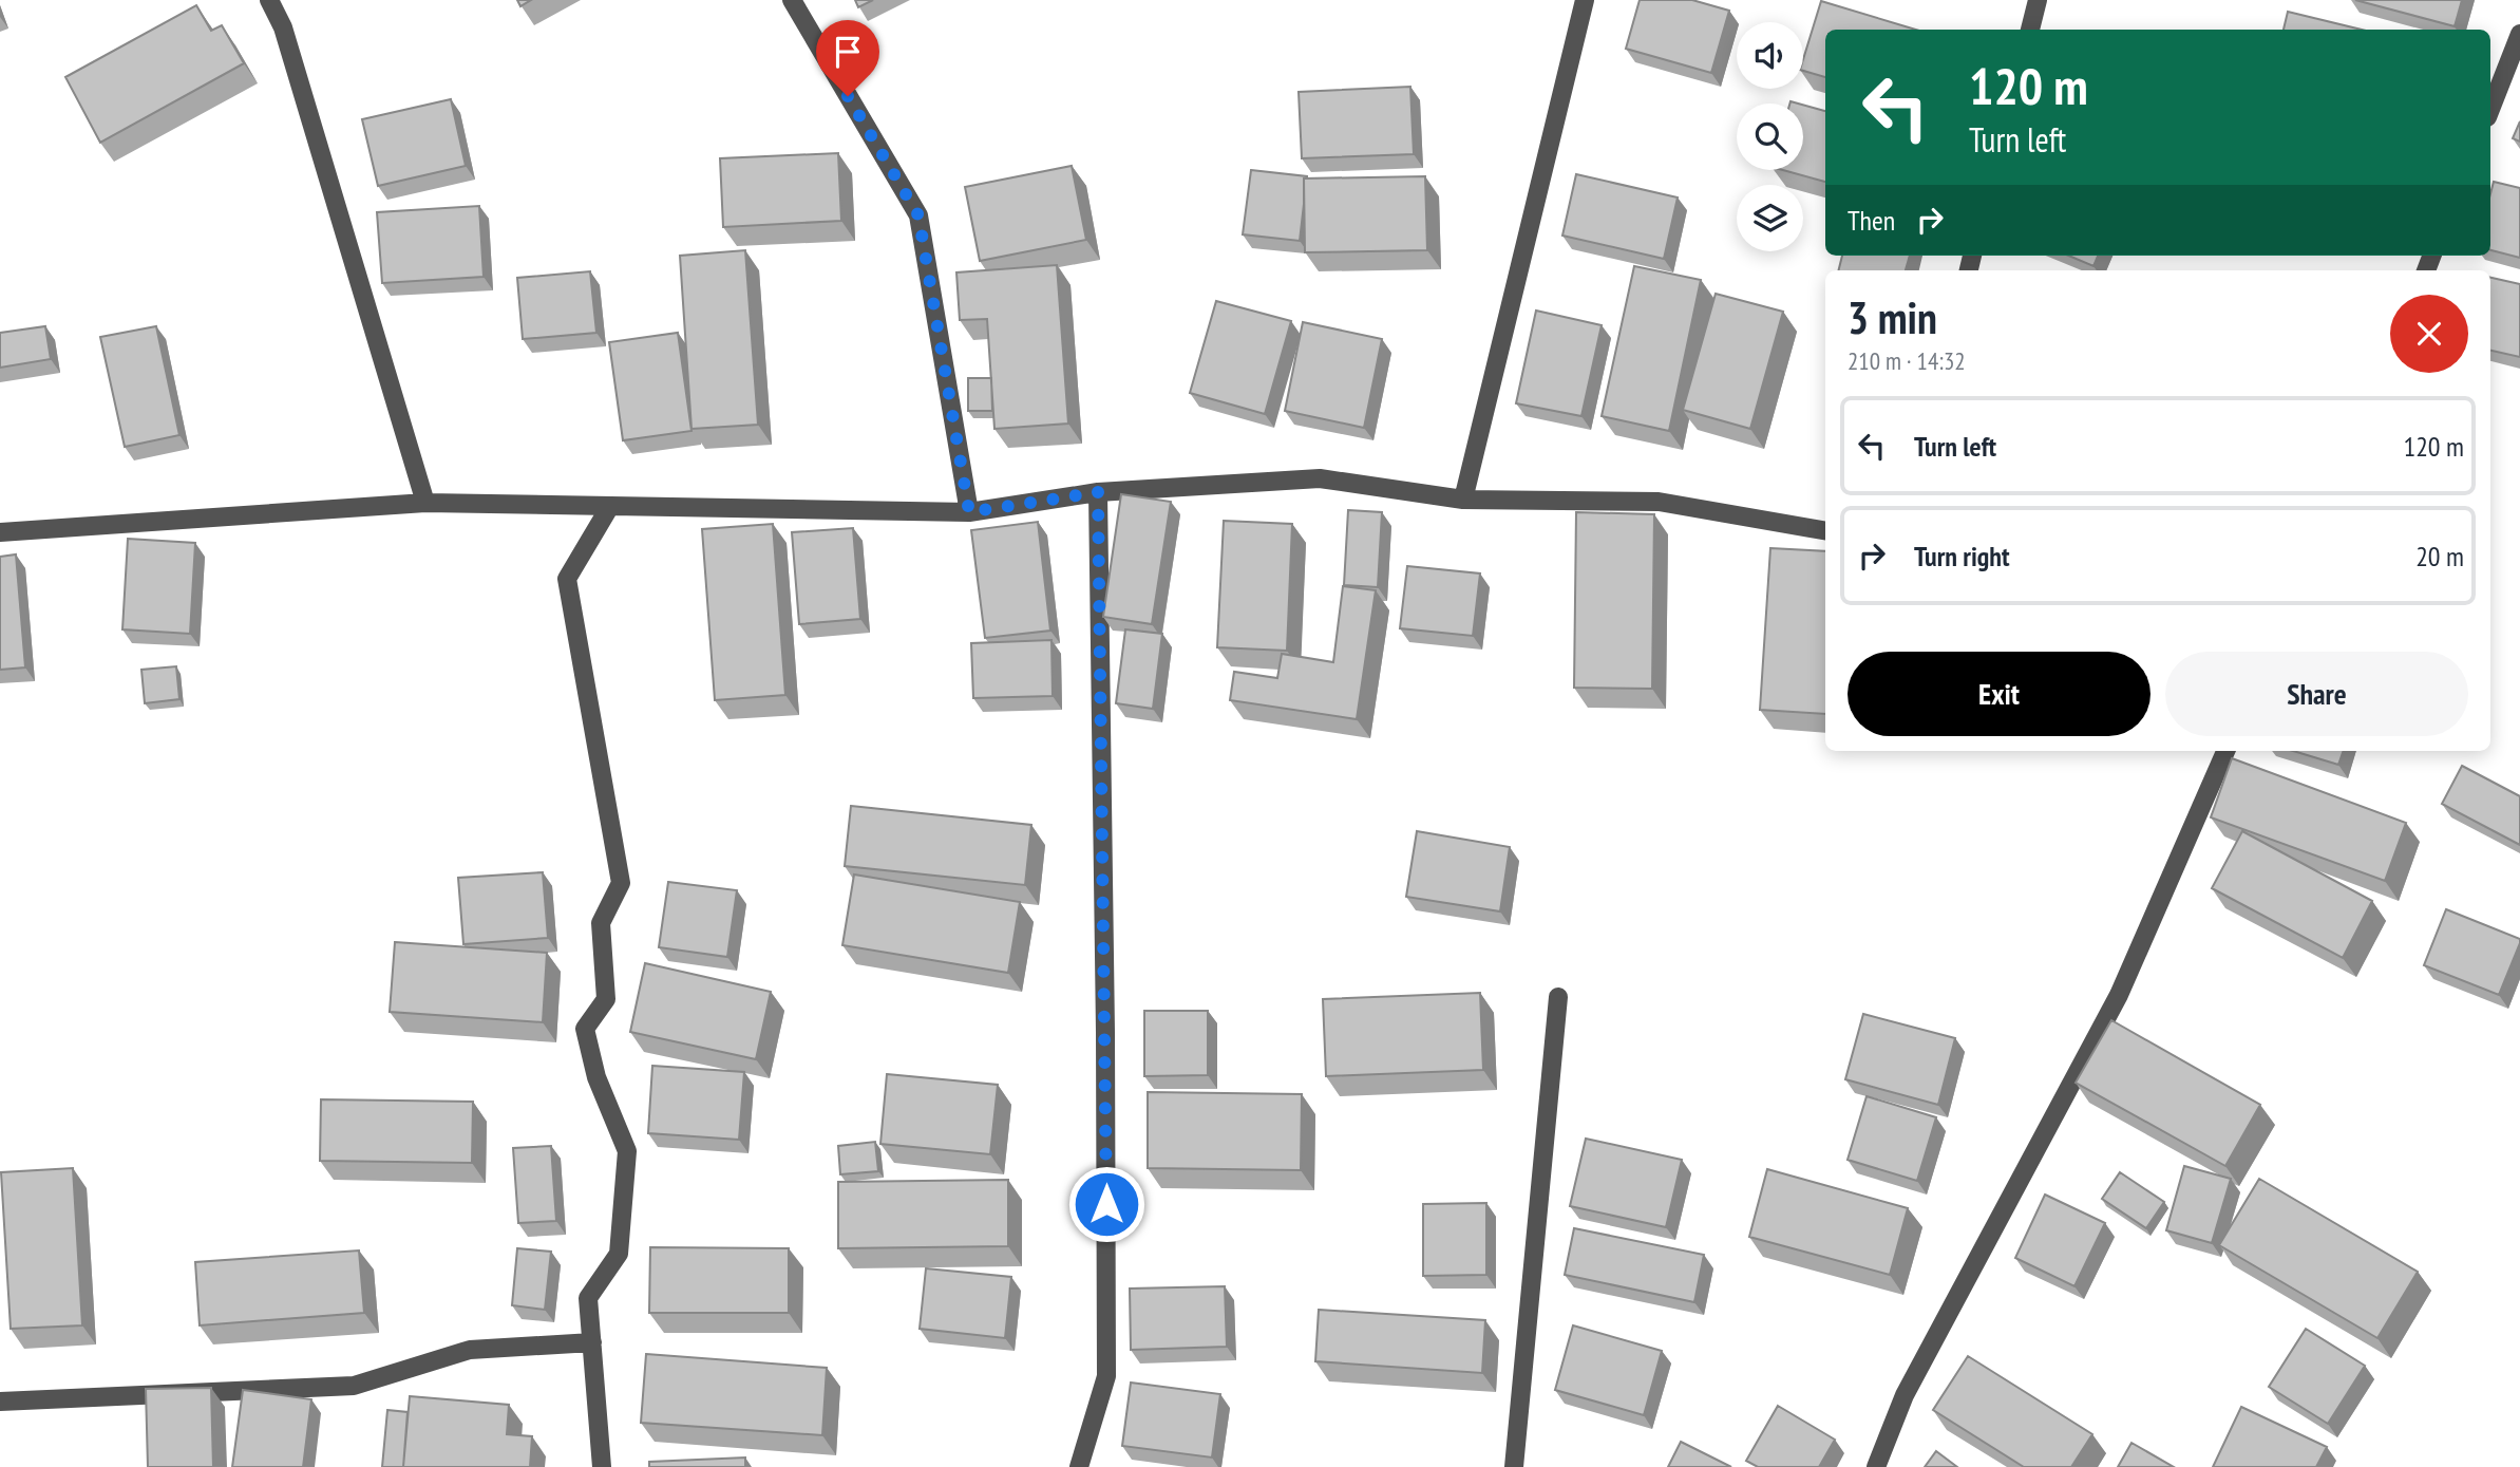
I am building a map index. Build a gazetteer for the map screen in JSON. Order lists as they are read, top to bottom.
{
  "page": {
    "turn": ["120 m", "Turn left"],
    "then": "Then",
    "heading": ["3 min", "210 m · 14:32"],
    "list": [
      {
        "name": "Turn left",
        "value": "120 m"
      },
      {
        "name": "Turn right",
        "value": "20 m"
      }
    ],
    "buttons": ["Exit", "Share"]
  }
}
